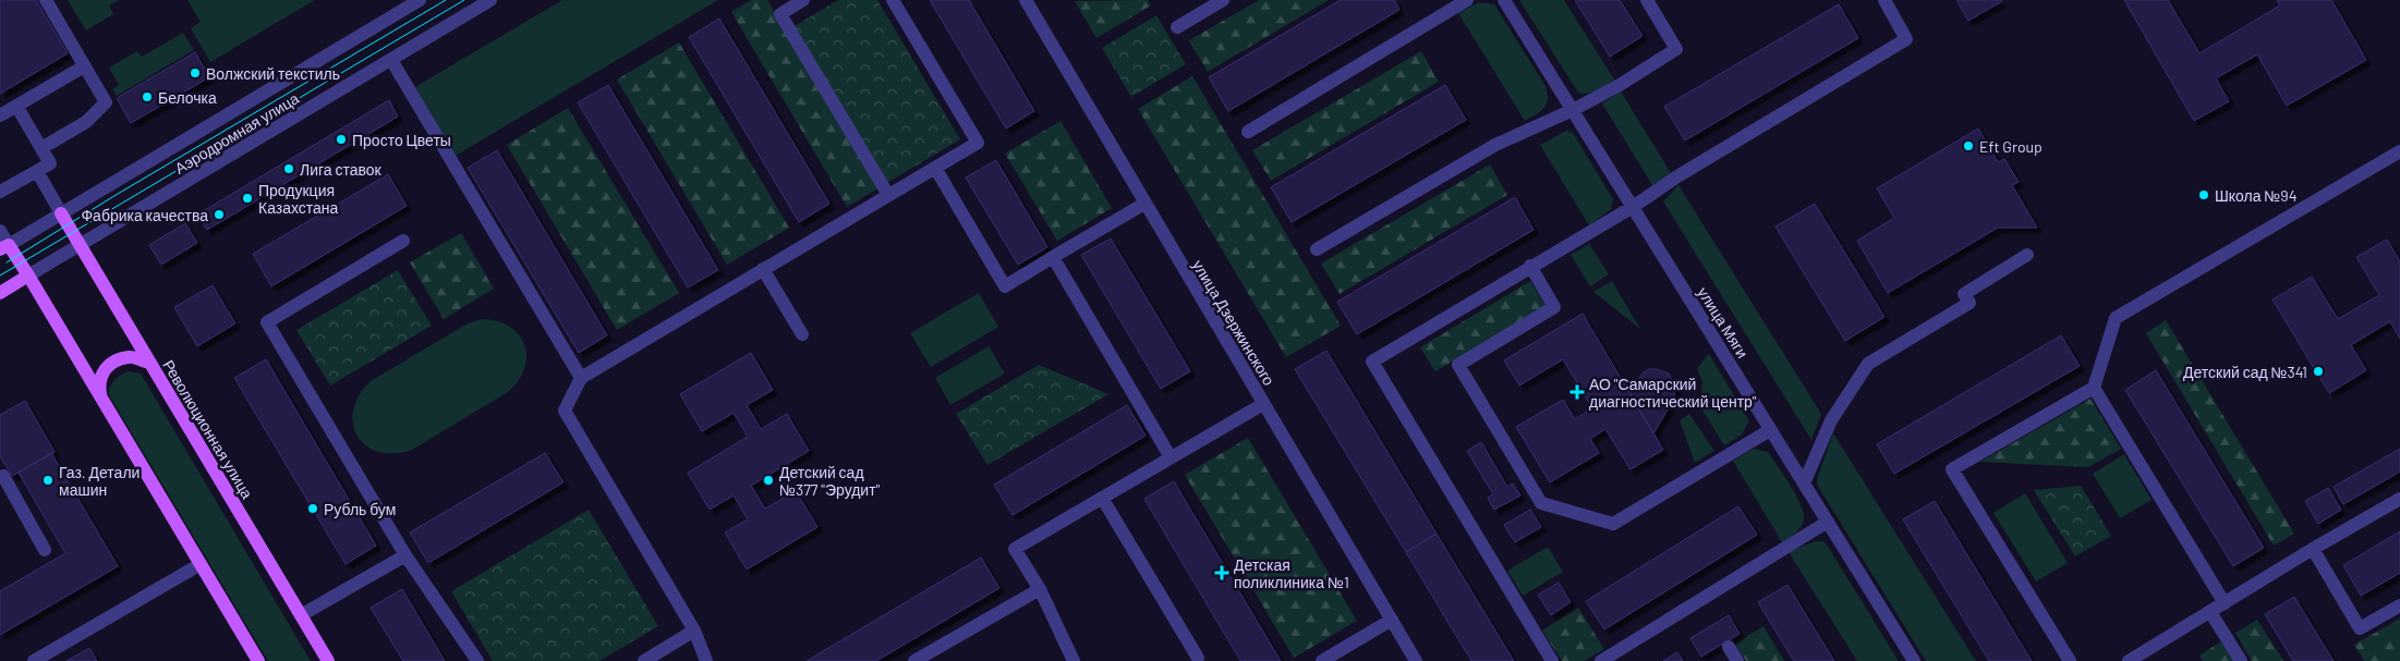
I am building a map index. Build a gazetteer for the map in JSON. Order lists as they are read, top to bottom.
{
  "streets": {
    "main road": ["Аэродромная улица", "Революционная улица"],
    "street": ["улица Дзержинского", "улица Мяги"]
  },
  "crossings": [
    ["Аэродромная улица", "Революционная улица"]
  ],
  "places": {
    "other": [
      "Волжский текстиль",
      "Белочка",
      "Просто Цветы",
      "Eft Group",
      "Лига ставок",
      "Школа №94",
      "Продукция Казахстана",
      "Фабрика качества",
      "Детский сад №341",
      "Газ. Детали машин",
      "Детский сад №377 \"Эрудит\"",
      "Рубль бум"
    ],
    "health": ["АО \"Самарский диагностический центр\"", "Детская поликлиника №1"]
  }
}
